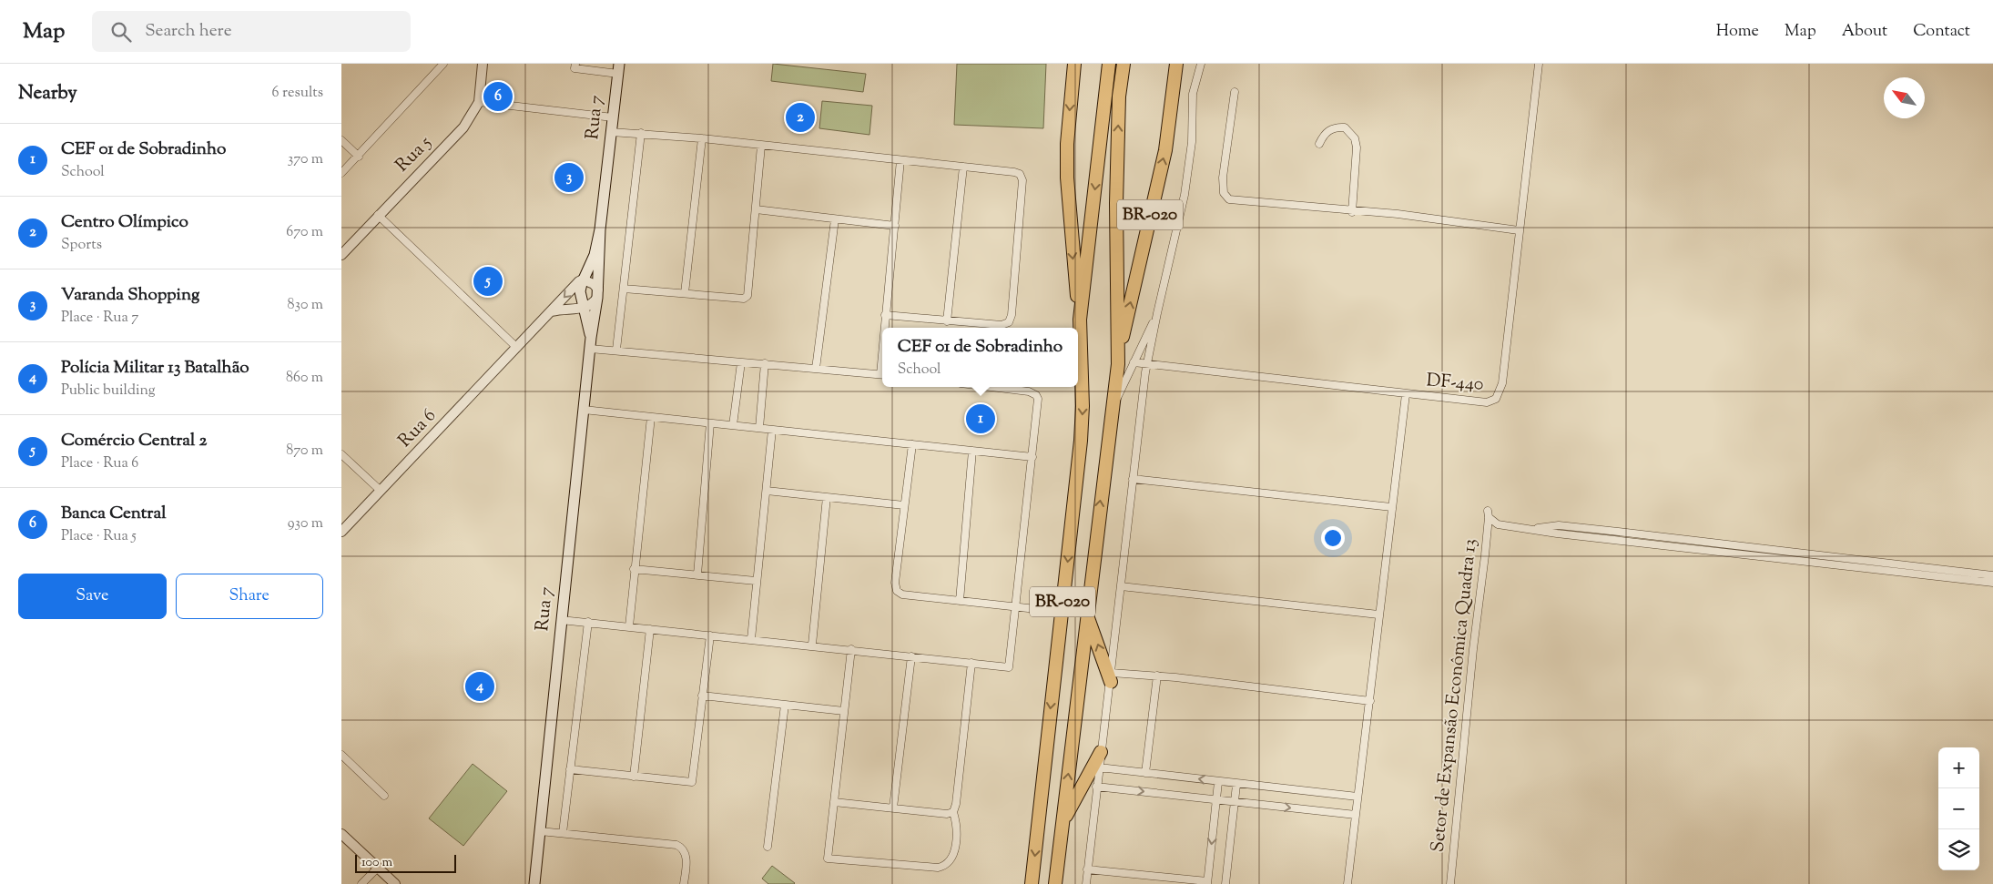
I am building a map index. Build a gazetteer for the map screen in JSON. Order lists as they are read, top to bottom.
{
  "streets": {
    "highway": ["BR-020"],
    "main road": ["Rua 7"],
    "street": [
      "Rua 5",
      "DF-440",
      "Rua 6",
      "Setor de Expansão Econômica Quadra 13"
    ]
  },
  "crossings": [
    ["Rua 7", "Rua 6"]
  ],
  "scale_bar": "100 m",
  "north": "top left",
  "page": {
    "header": "Map",
    "search": "Search here",
    "nav": [
      "Home",
      "Map",
      "About",
      "Contact"
    ],
    "heading": ["Nearby", "6 results"],
    "pins": [
      "6",
      "2",
      "3",
      "5",
      "1",
      "4"
    ],
    "list": [
      {
        "mark": "1",
        "name": "CEF 01 de Sobradinho",
        "note": "School",
        "value": "370 m"
      },
      {
        "mark": "2",
        "name": "Centro Olímpico",
        "note": "Sports",
        "value": "670 m"
      },
      {
        "mark": "3",
        "name": "Varanda Shopping",
        "note": "Place · Rua 7",
        "value": "830 m"
      },
      {
        "mark": "4",
        "name": "Polícia Militar 13 Batalhão",
        "note": "Public building",
        "value": "860 m"
      },
      {
        "mark": "5",
        "name": "Comércio Central 2",
        "note": "Place · Rua 6",
        "value": "870 m"
      },
      {
        "mark": "6",
        "name": "Banca Central",
        "note": "Place · Rua 5",
        "value": "930 m"
      }
    ],
    "popup": ["CEF 01 de Sobradinho", "School"],
    "buttons": ["Save", "Share"],
    "map_buttons": ["+", "−"],
    "scale": "100 m"
  }
}
